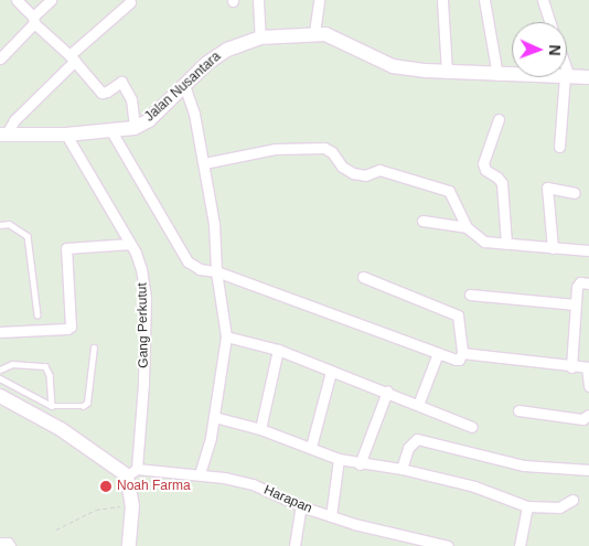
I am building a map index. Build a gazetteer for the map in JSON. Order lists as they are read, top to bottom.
{
  "streets": {
    "street": ["Jalan Nusantara", "Gang Perkutut", "Harapan"]
  },
  "crossings": [
    ["Jalan Nusantara", "Gang Perkutut"],
    ["Gang Perkutut", "Harapan"]
  ],
  "places": ["Noah Farma"],
  "north": "right"
}
